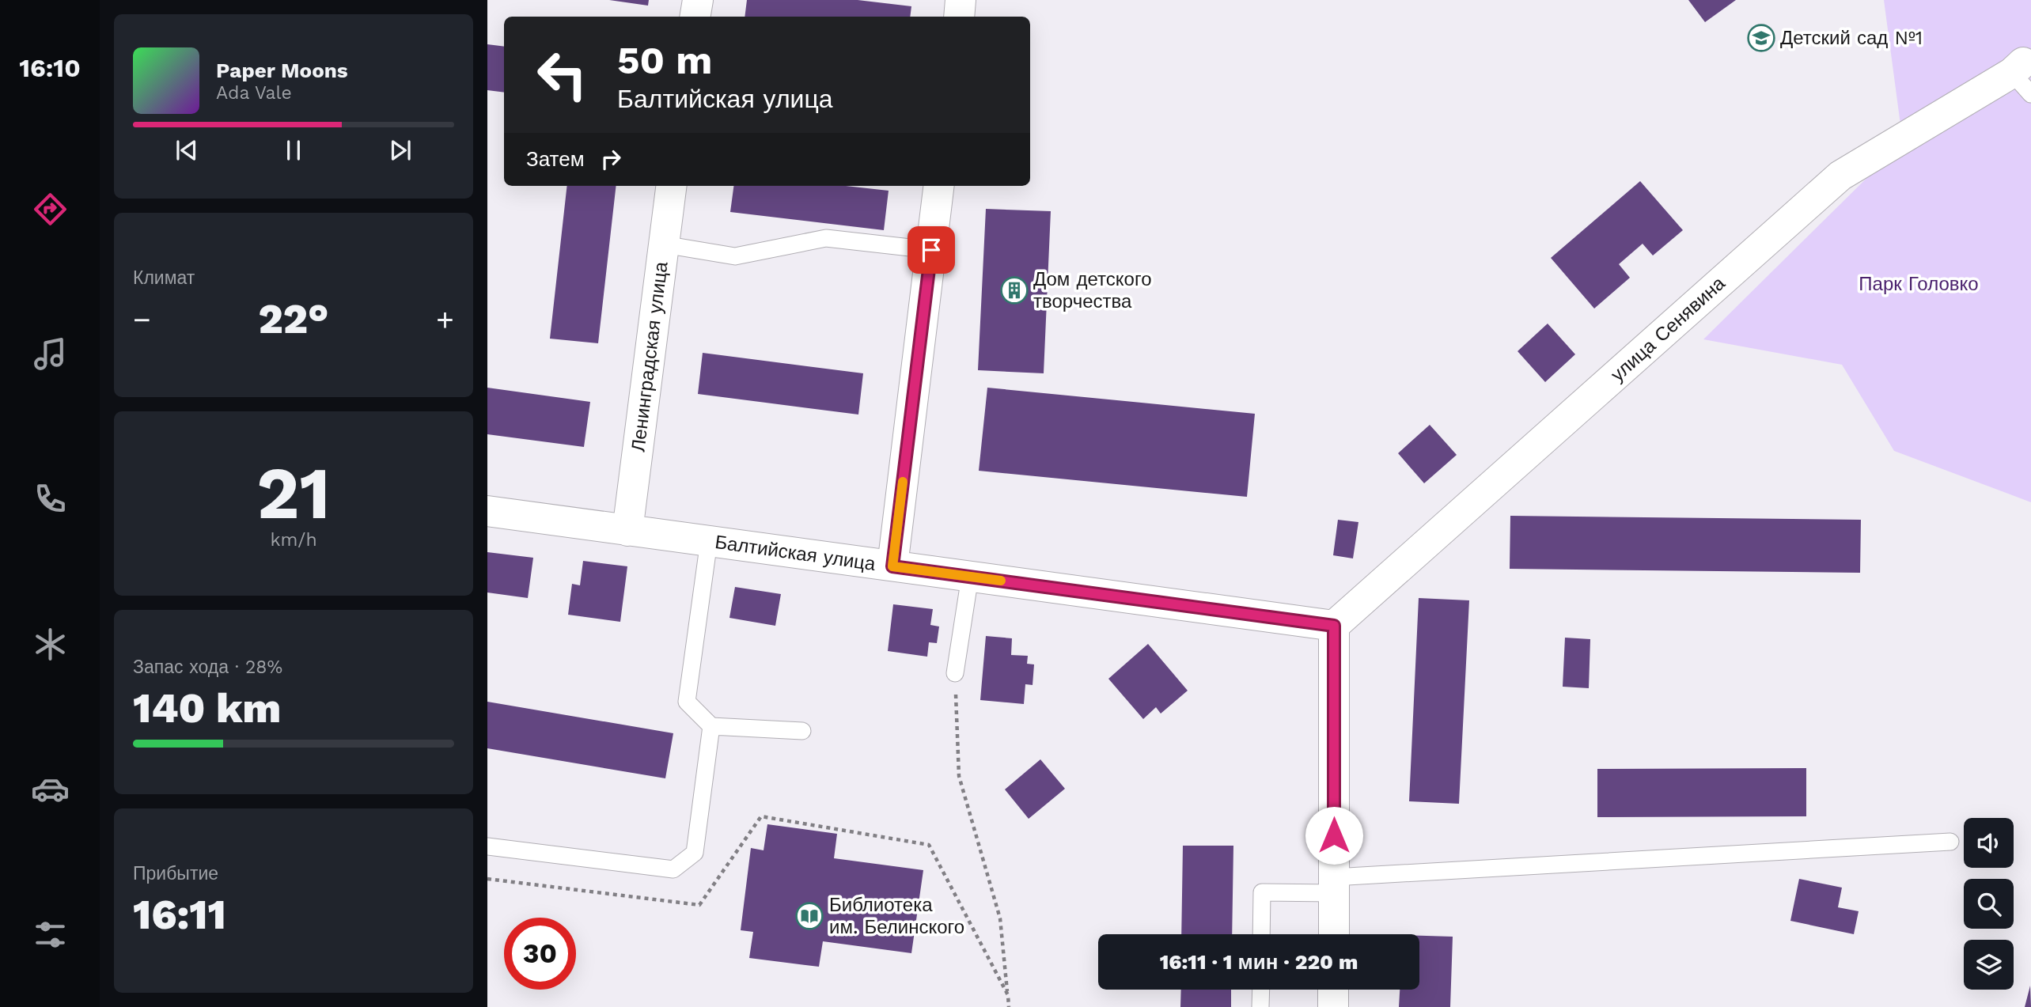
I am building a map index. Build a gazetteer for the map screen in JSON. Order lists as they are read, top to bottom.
{
  "streets": {
    "street": ["улица Сенявина", "Ленинградская улица", "Балтийская улица"]
  },
  "crossings": [
    ["улица Сенявина", "Балтийская улица"],
    ["Ленинградская улица", "Балтийская улица"]
  ],
  "parks": ["Парк Головко"],
  "places": {
    "school or university": ["Детский сад №1"],
    "building": ["Дом детского творчества"],
    "library": ["Библиотека им. Белинского"]
  },
  "page": {
    "tabs": "16:10",
    "turn": ["50 m", "Балтийская улица"],
    "song": ["Paper Moons", "Ada Vale"],
    "then": "Затем",
    "tile": [
      "Климат",
      ["21", "km/h"],
      ["Запас хода · 28%", "140 km"],
      ["Прибытие", "16:11"]
    ],
    "heat": ["−", "22°", "+"],
    "limit": "30",
    "trip": "16:11 · 1 мин · 220 m"
  }
}
